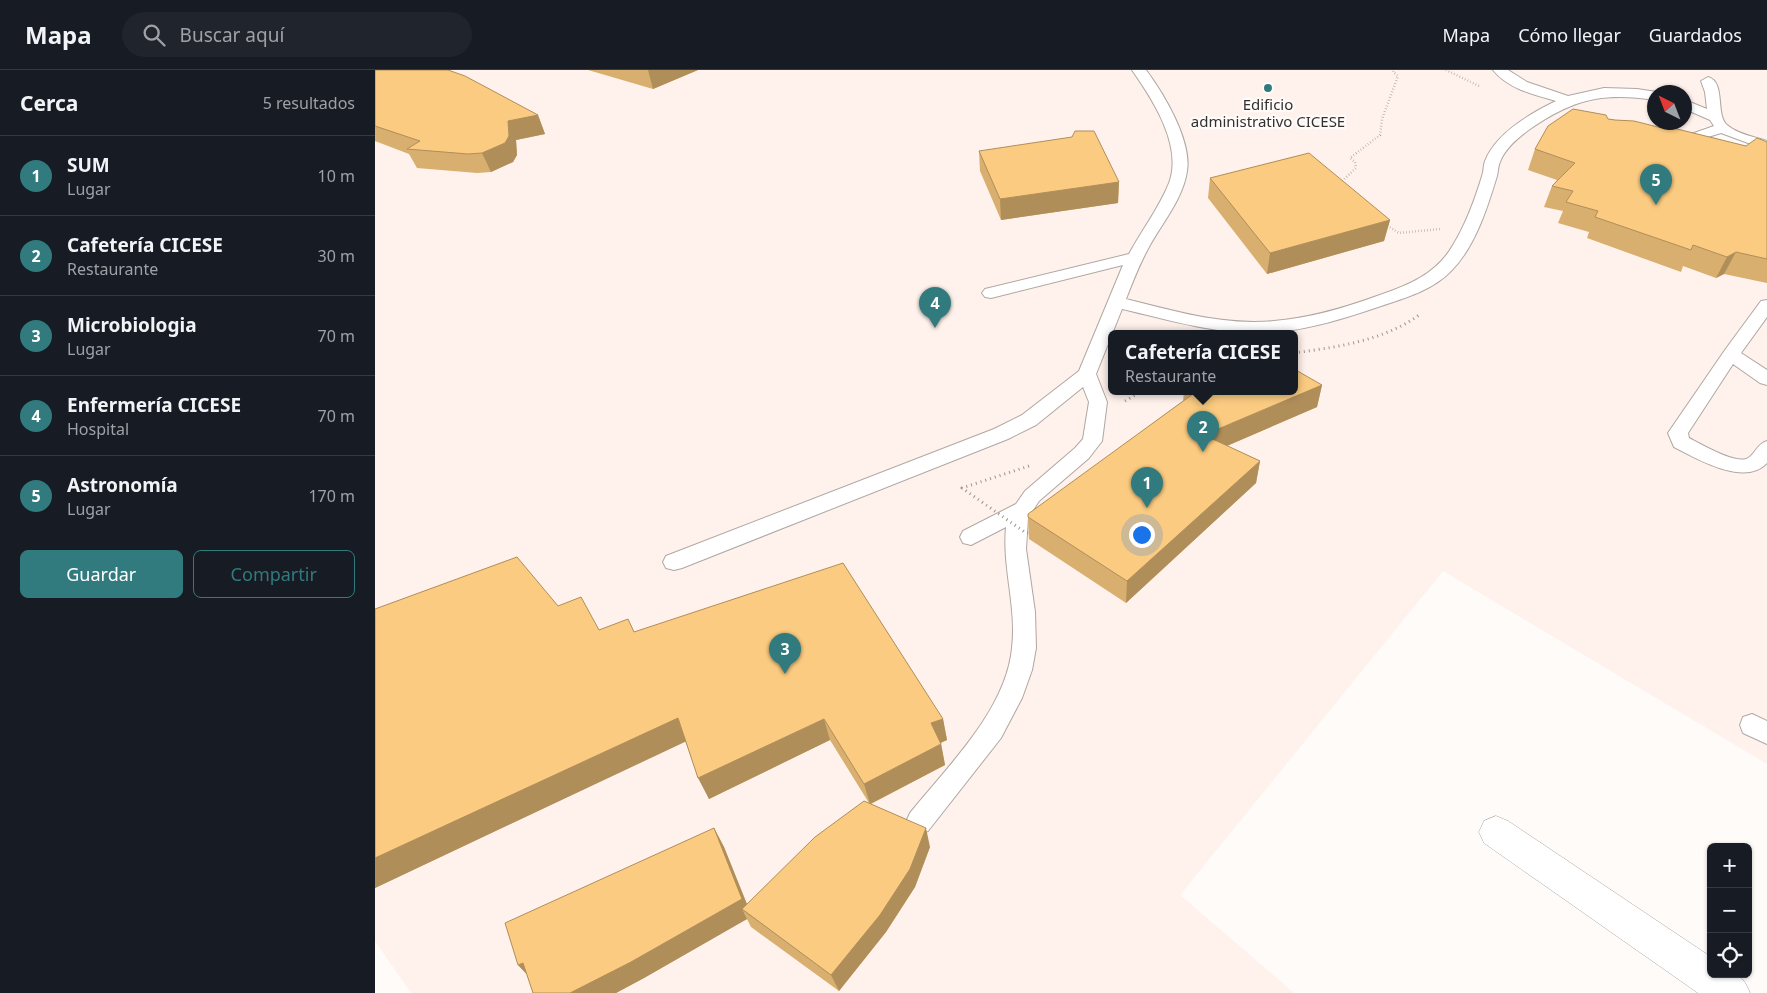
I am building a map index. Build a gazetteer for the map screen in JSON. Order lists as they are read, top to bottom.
{
  "places": ["Edificio administrativo CICESE"],
  "north": "top left",
  "page": {
    "header": "Mapa",
    "search": "Buscar aquí",
    "nav": ["Mapa", "Cómo llegar", "Guardados"],
    "heading": ["Cerca", "5 resultados"],
    "list": [
      {
        "mark": "1",
        "name": "SUM",
        "note": "Lugar",
        "value": "10 m"
      },
      {
        "mark": "2",
        "name": "Cafetería CICESE",
        "note": "Restaurante",
        "value": "30 m"
      },
      {
        "mark": "3",
        "name": "Microbiologia",
        "note": "Lugar",
        "value": "70 m"
      },
      {
        "mark": "4",
        "name": "Enfermería CICESE",
        "note": "Hospital",
        "value": "70 m"
      },
      {
        "mark": "5",
        "name": "Astronomía",
        "note": "Lugar",
        "value": "170 m"
      }
    ],
    "pins": [
      "5",
      "4",
      "2",
      "1",
      "3"
    ],
    "popup": ["Cafetería CICESE", "Restaurante"],
    "buttons": ["Guardar", "Compartir"],
    "map_buttons": ["+", "−"]
  }
}
